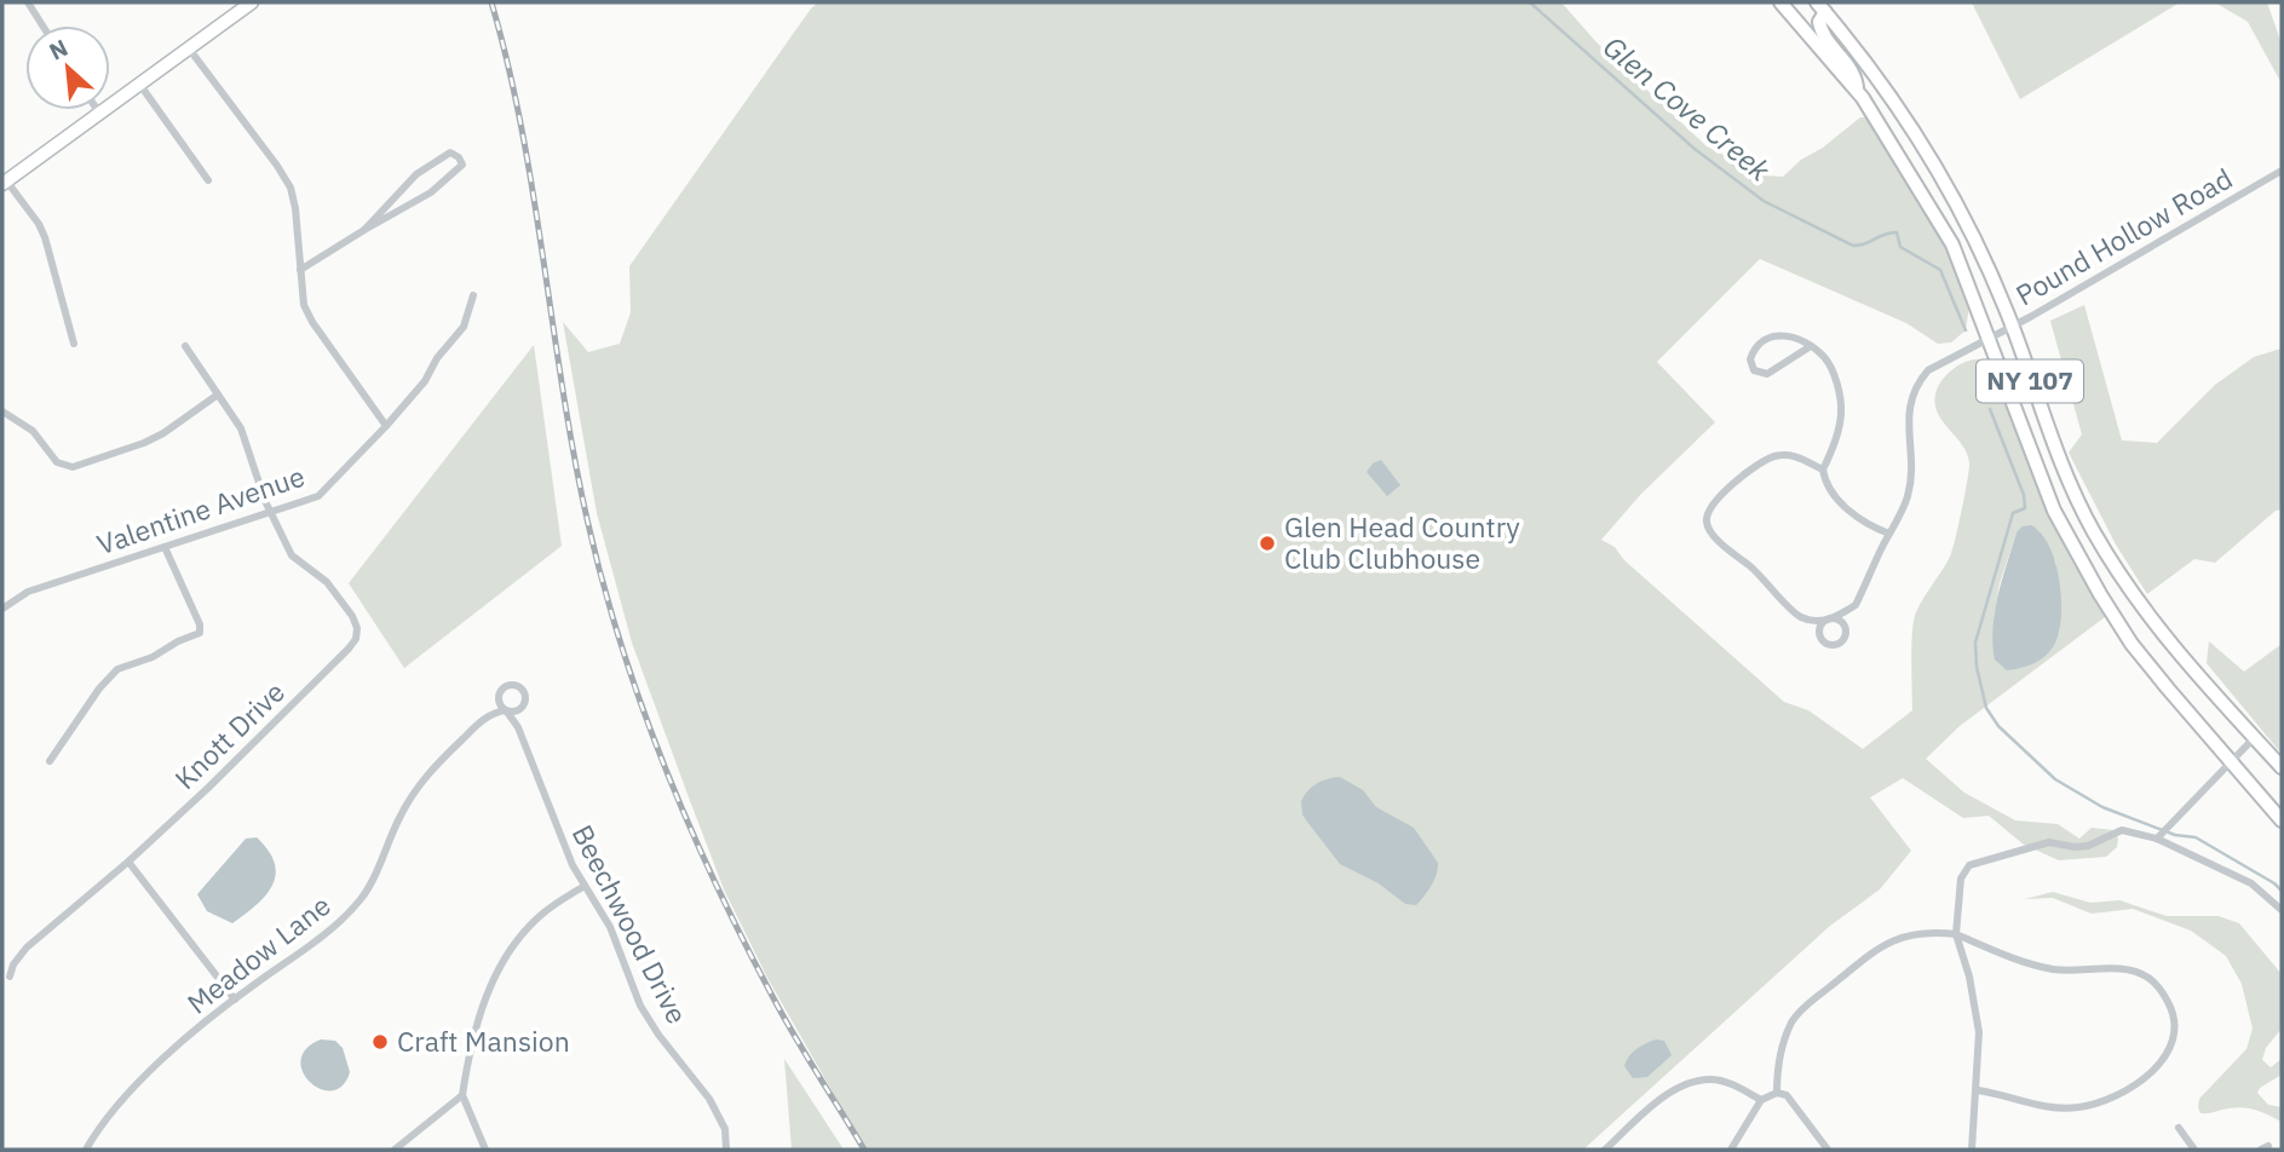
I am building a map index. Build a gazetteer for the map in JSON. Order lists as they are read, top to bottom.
{
  "streets": {
    "main road": ["NY 107"],
    "street": [
      "Pound Hollow Road",
      "Valentine Avenue",
      "Knott Drive",
      "Beechwood Drive",
      "Meadow Lane"
    ]
  },
  "crossings": [
    ["Pound Hollow Road", "NY 107"],
    ["Valentine Avenue", "Knott Drive"],
    ["Beechwood Drive", "Meadow Lane"]
  ],
  "water": ["Glen Cove Creek"],
  "places": ["Glen Head Country Club Clubhouse", "Craft Mansion"],
  "north": "top left"
}
